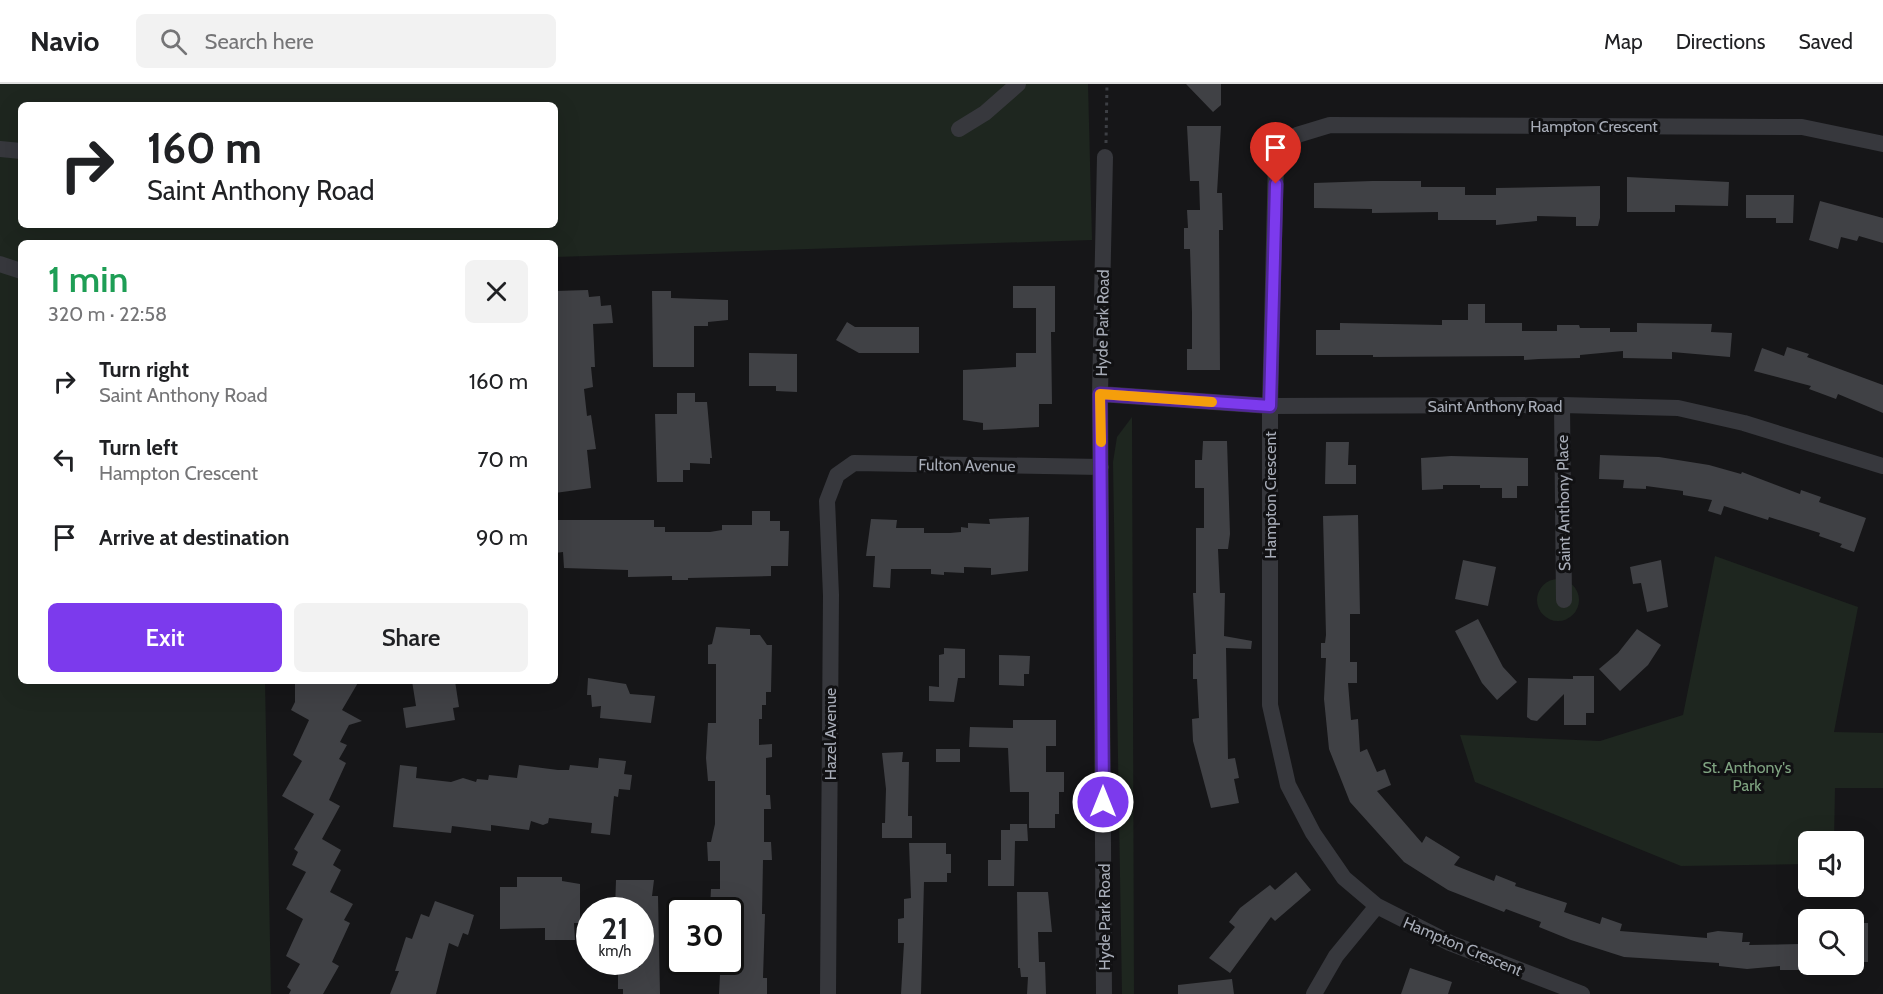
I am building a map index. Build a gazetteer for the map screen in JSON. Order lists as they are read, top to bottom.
{
  "streets": {
    "street": [
      "Hampton Crescent",
      "Hyde Park Road",
      "Saint Anthony Road",
      "Fulton Avenue",
      "Saint Anthony Place",
      "Hazel Avenue"
    ]
  },
  "crossings": [
    ["Hampton Crescent", "Saint Anthony Road"],
    ["Hyde Park Road", "Saint Anthony Road"],
    ["Hyde Park Road", "Fulton Avenue"],
    ["Saint Anthony Road", "Saint Anthony Place"],
    ["Fulton Avenue", "Hazel Avenue"]
  ],
  "parks": ["St. Anthony's Park"],
  "page": {
    "header": "Navio",
    "search": "Search here",
    "nav": ["Map", "Directions", "Saved"],
    "turn": ["160 m", "Saint Anthony Road"],
    "heading": ["1 min", "320 m · 22:58"],
    "list": [
      {
        "name": "Turn right",
        "note": "Saint Anthony Road",
        "value": "160 m"
      },
      {
        "name": "Turn left",
        "note": "Hampton Crescent",
        "value": "70 m"
      },
      {
        "name": "Arrive at destination",
        "value": "90 m"
      }
    ],
    "buttons": ["Exit", "Share"],
    "speed": "21 km/h",
    "limit": "30"
  }
}
